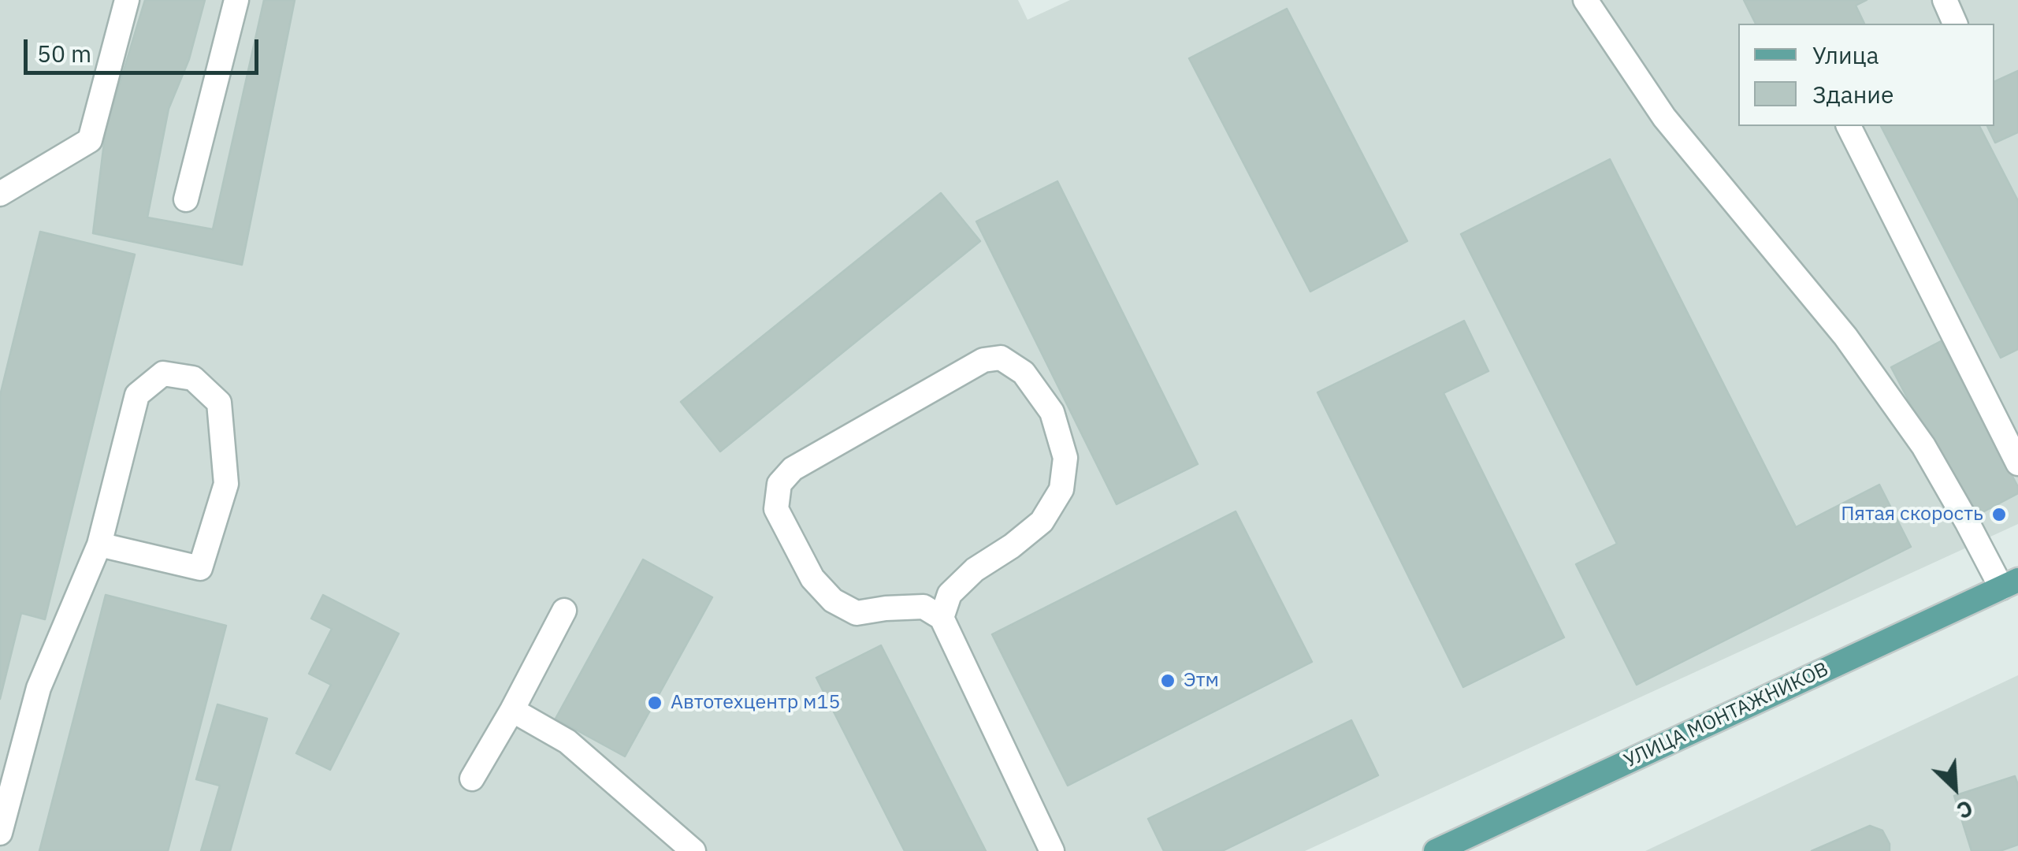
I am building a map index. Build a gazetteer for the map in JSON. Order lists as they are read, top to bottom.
{
  "streets": {
    "main road": ["УЛИЦА МОНТАЖНИКОВ"]
  },
  "places": ["Пятая скорость", "Этм", "Автотехцентр м15"],
  "legend": ["Улица", "Здание"],
  "scale_bar": "50 m",
  "north": "bottom right"
}
